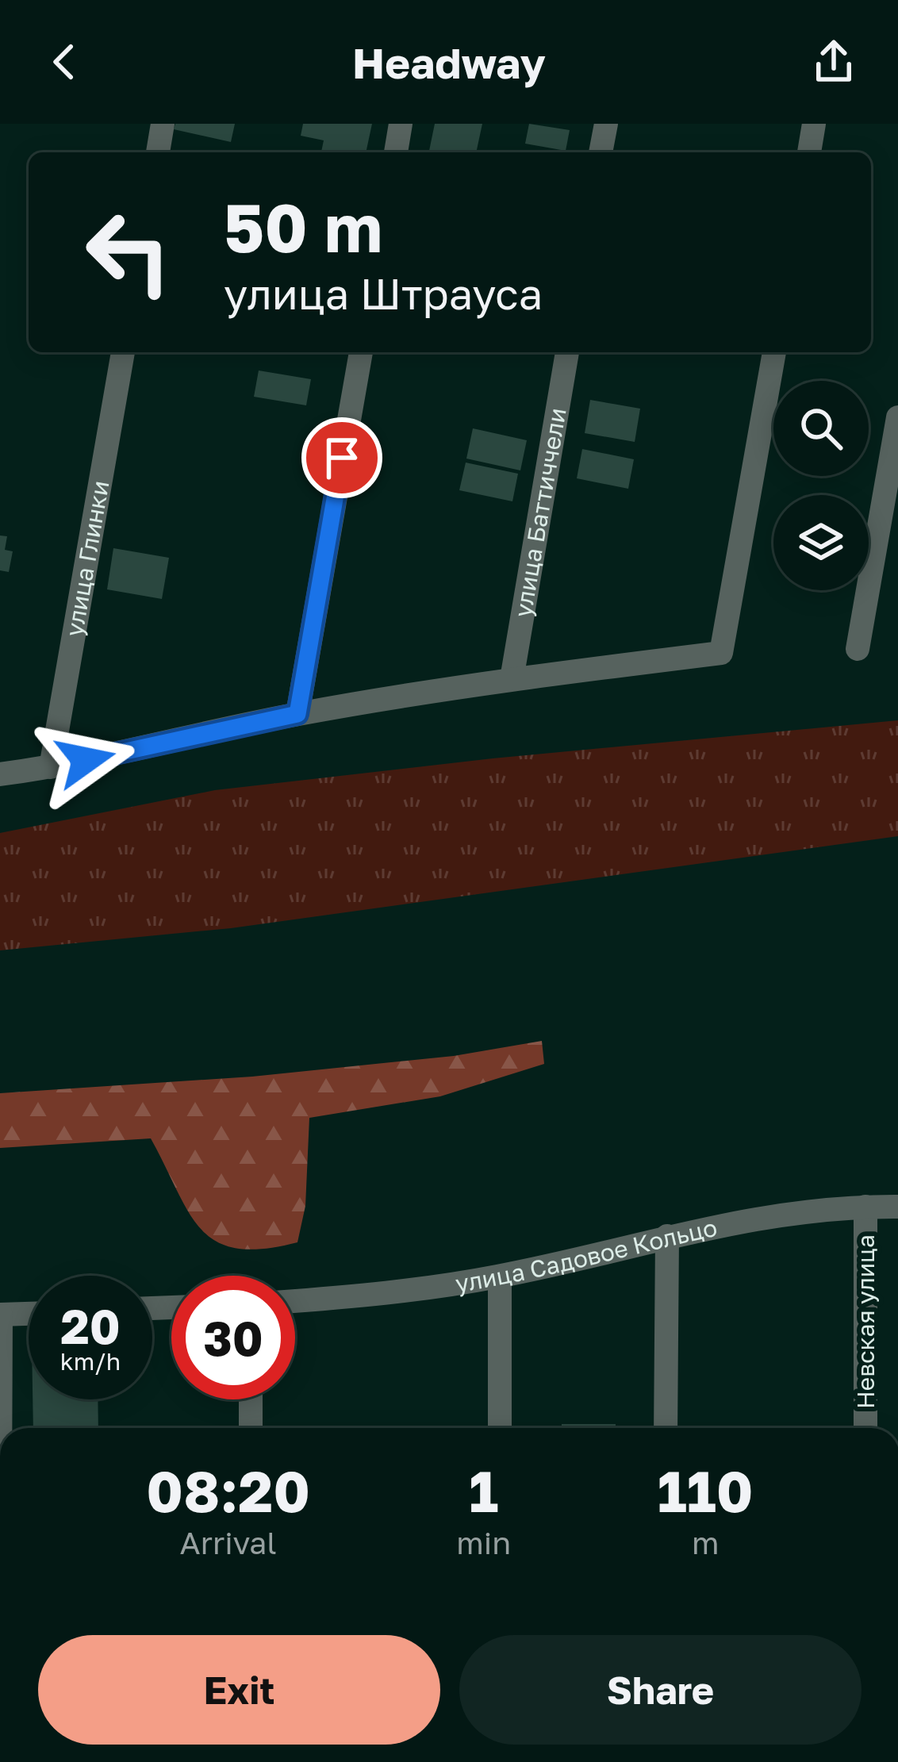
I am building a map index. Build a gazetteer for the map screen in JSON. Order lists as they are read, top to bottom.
{
  "streets": {
    "street": [
      "улица Баттиччели",
      "улица Глинки",
      "улица Садовое Кольцо",
      "Невская улица"
    ]
  },
  "crossings": [
    ["улица Садовое Кольцо", "Невская улица"]
  ],
  "page": {
    "header": "Headway",
    "turn": ["50 m", "улица Штрауса"],
    "speed": "20 km/h",
    "limit": "30",
    "eta": [
      "08:20",
      "Arrival",
      "1",
      "min",
      "110",
      "m"
    ],
    "buttons": ["Exit", "Share"]
  }
}
